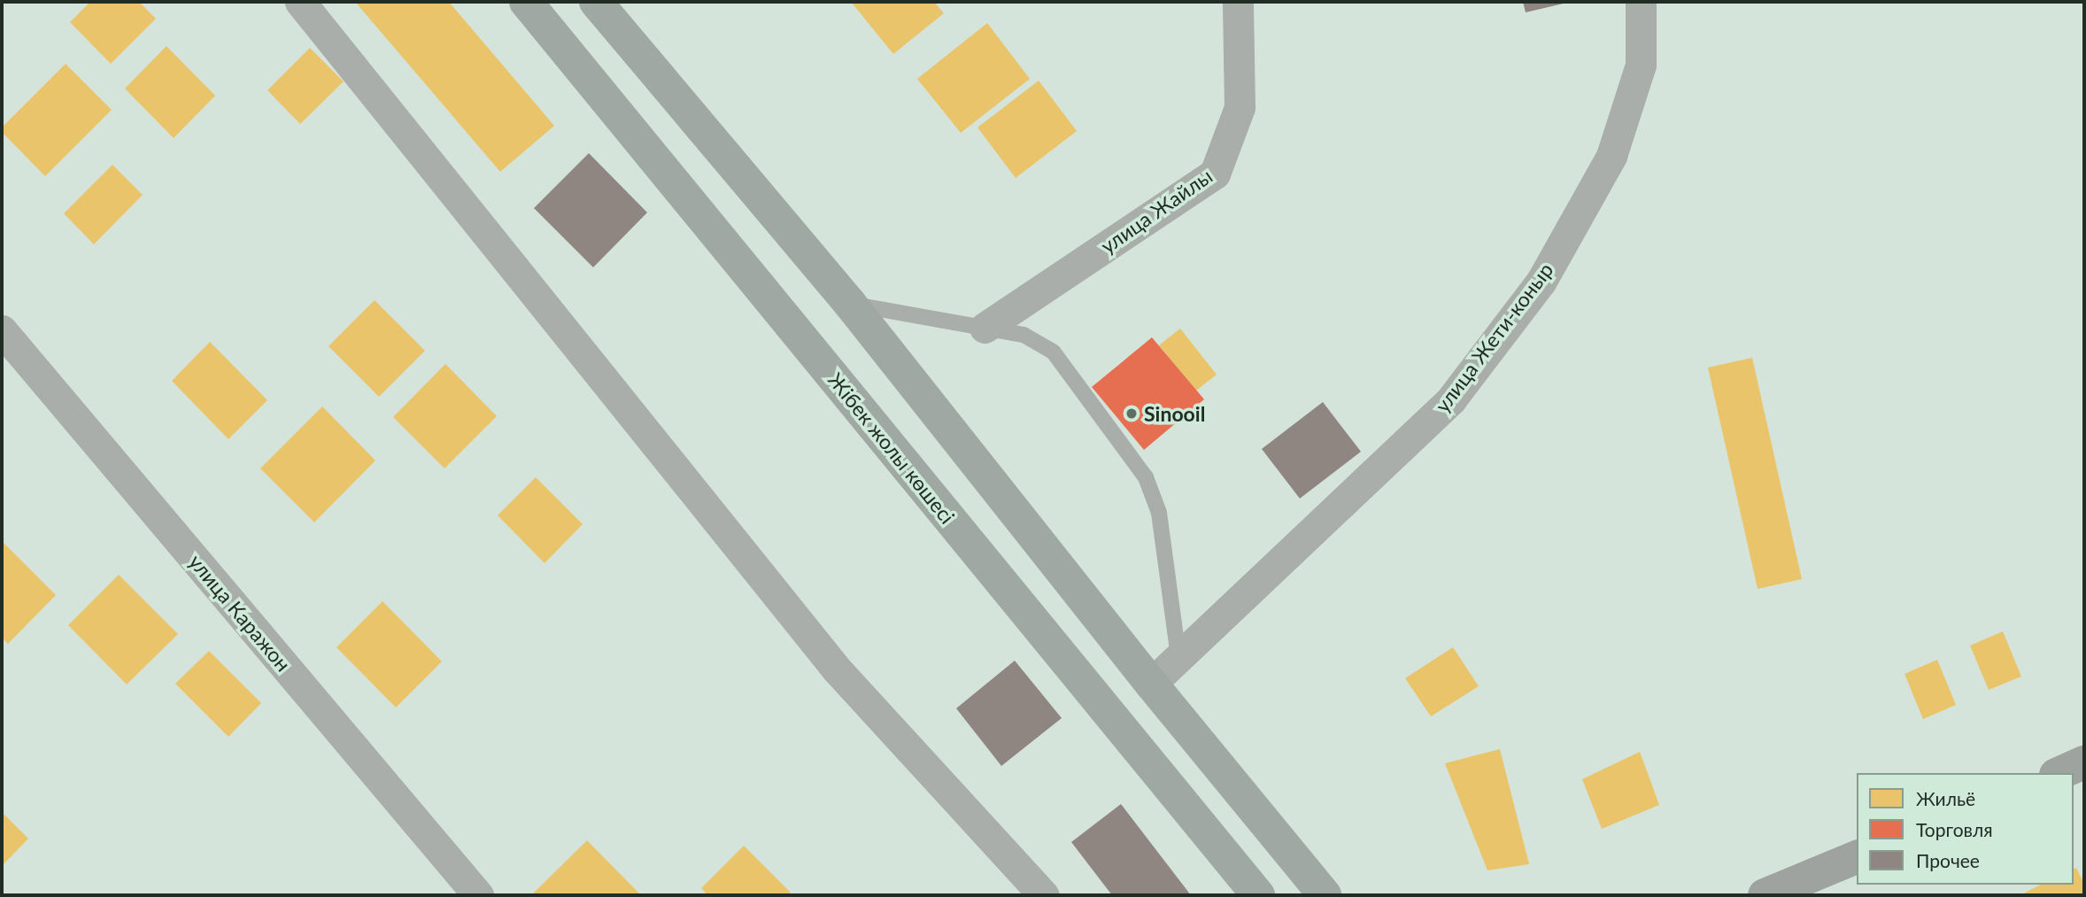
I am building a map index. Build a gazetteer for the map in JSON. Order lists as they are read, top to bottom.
{
  "streets": {
    "main road": ["Жібек жолы көшесі"],
    "street": ["улица Жайлы", "улица Жети-коныр", "улица Каражон"]
  },
  "places": ["Sinooil"],
  "legend": ["Жильё", "Торговля", "Прочее"]
}
